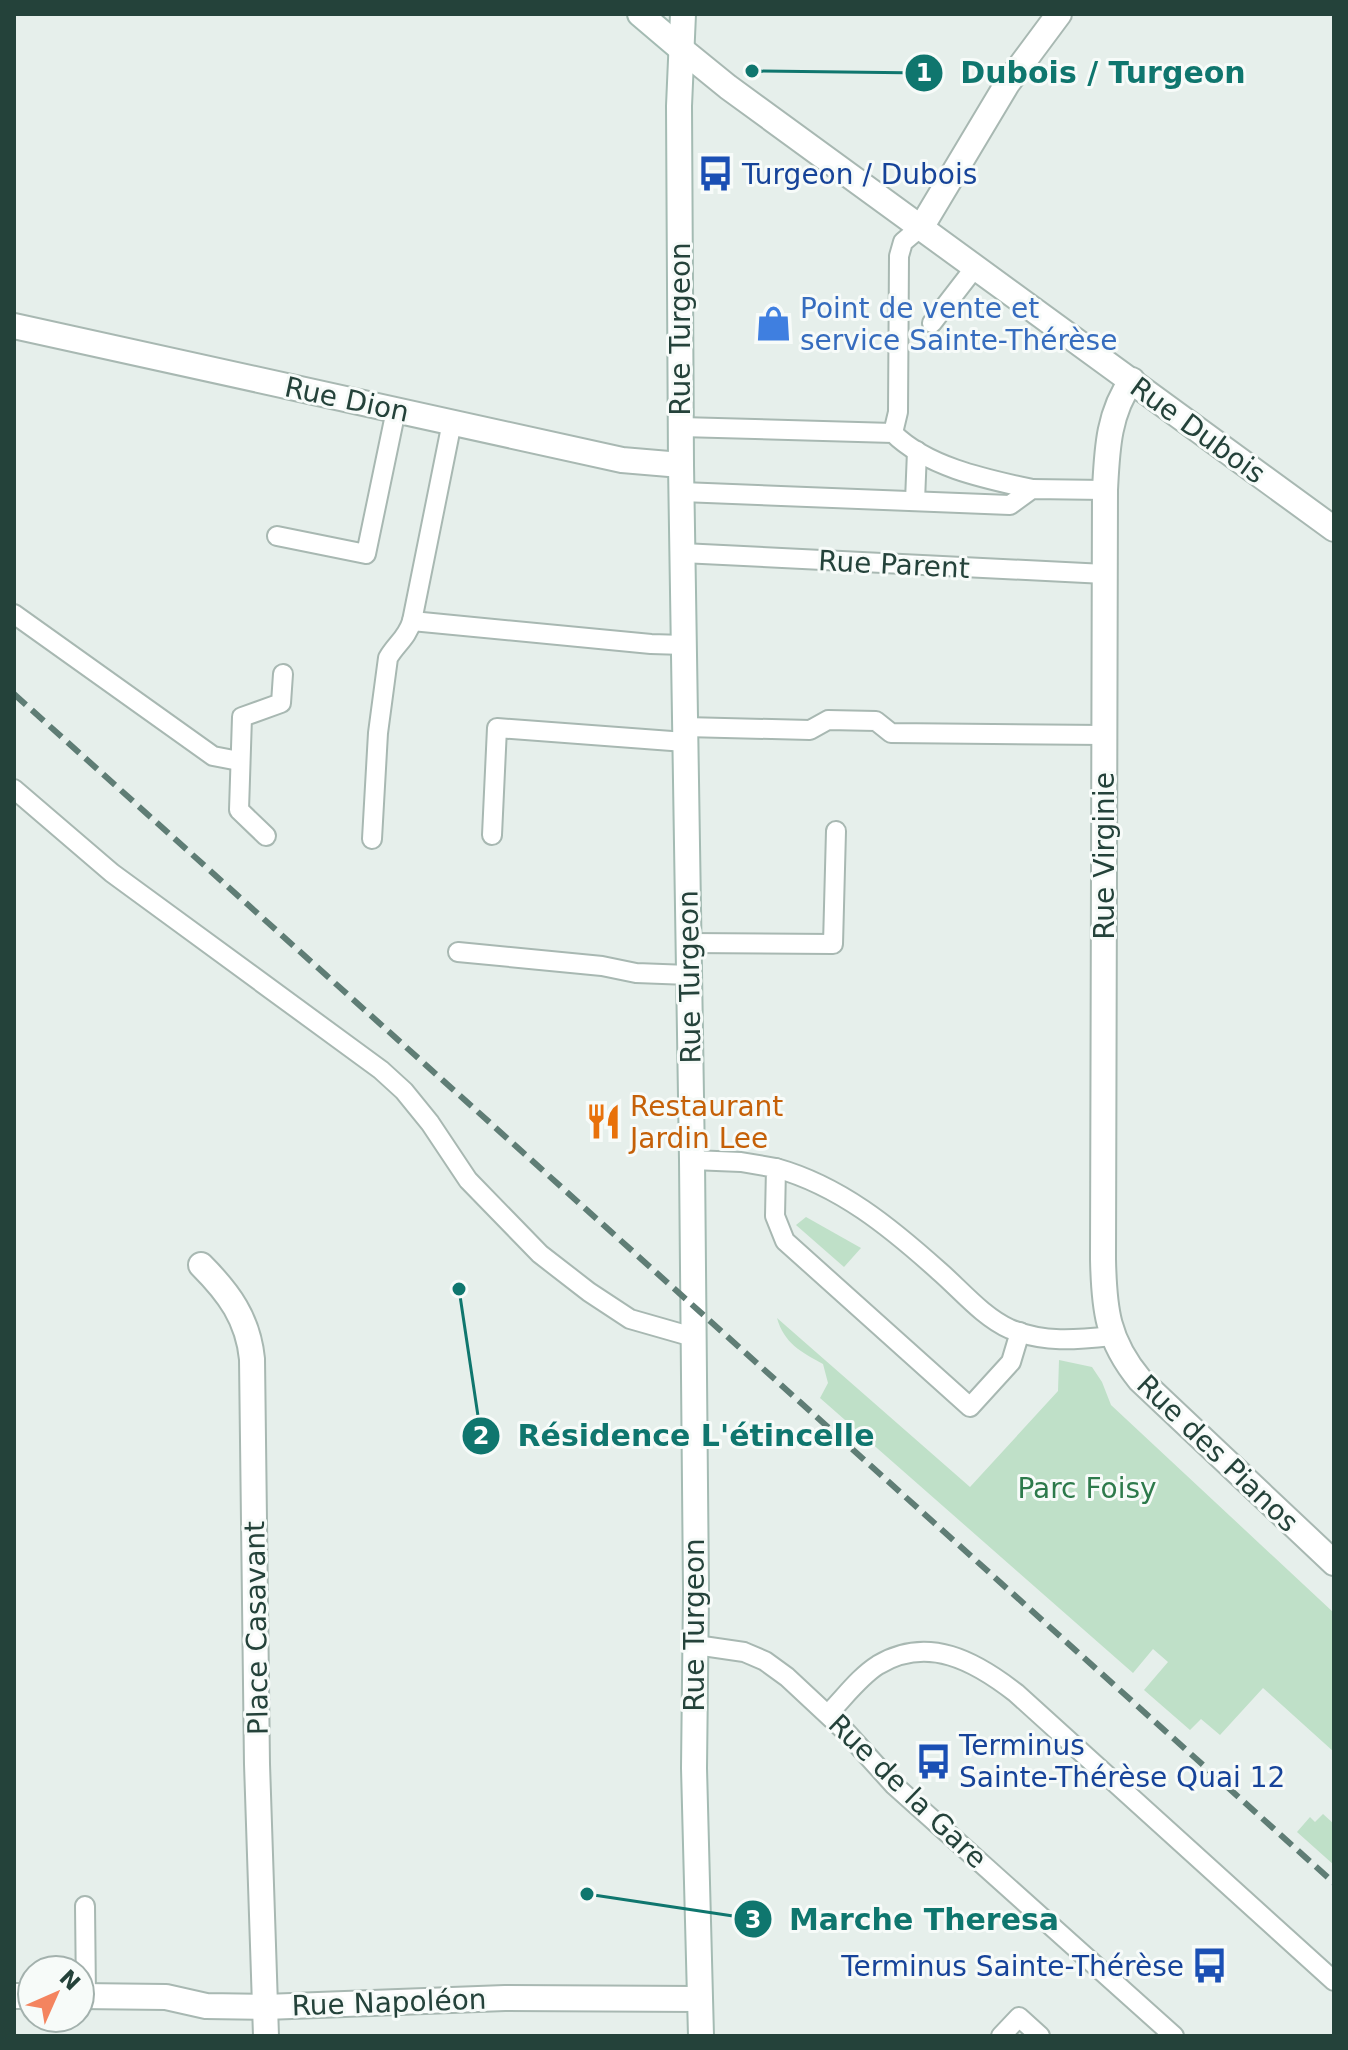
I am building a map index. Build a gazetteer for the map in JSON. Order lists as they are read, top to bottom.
{
  "streets": {
    "street": [
      "Rue Turgeon",
      "Rue Dion",
      "Rue Dubois",
      "Rue Virginie",
      "Rue des Pianos",
      "Place Casavant",
      "Rue Napoléon"
    ],
    "lane": ["Rue Parent", "Rue de la Gare"]
  },
  "crossings": [
    ["Rue Turgeon", "Rue Dion"],
    ["Rue Turgeon", "Rue Dubois"],
    ["Rue Turgeon", "Rue Parent"],
    ["Rue Turgeon", "Rue de la Gare"],
    ["Rue Turgeon", "Rue Napoléon"],
    ["Rue Dubois", "Rue Virginie"],
    ["Rue Parent", "Rue Virginie"],
    ["Rue Virginie", "Rue des Pianos"],
    ["Place Casavant", "Rue Napoléon"]
  ],
  "parks": ["Parc Foisy"],
  "places": {
    "other": ["Dubois / Turgeon", "Résidence L'étincelle", "Marche Theresa"],
    "bus stop": ["Turgeon / Dubois", "Terminus Sainte-Thérèse Quai 12", "Terminus Sainte-Thérèse"],
    "shop": ["Point de vente et service Sainte-Thérèse"],
    "restaurant": ["Restaurant Jardin Lee"]
  },
  "north": "top right"
}
